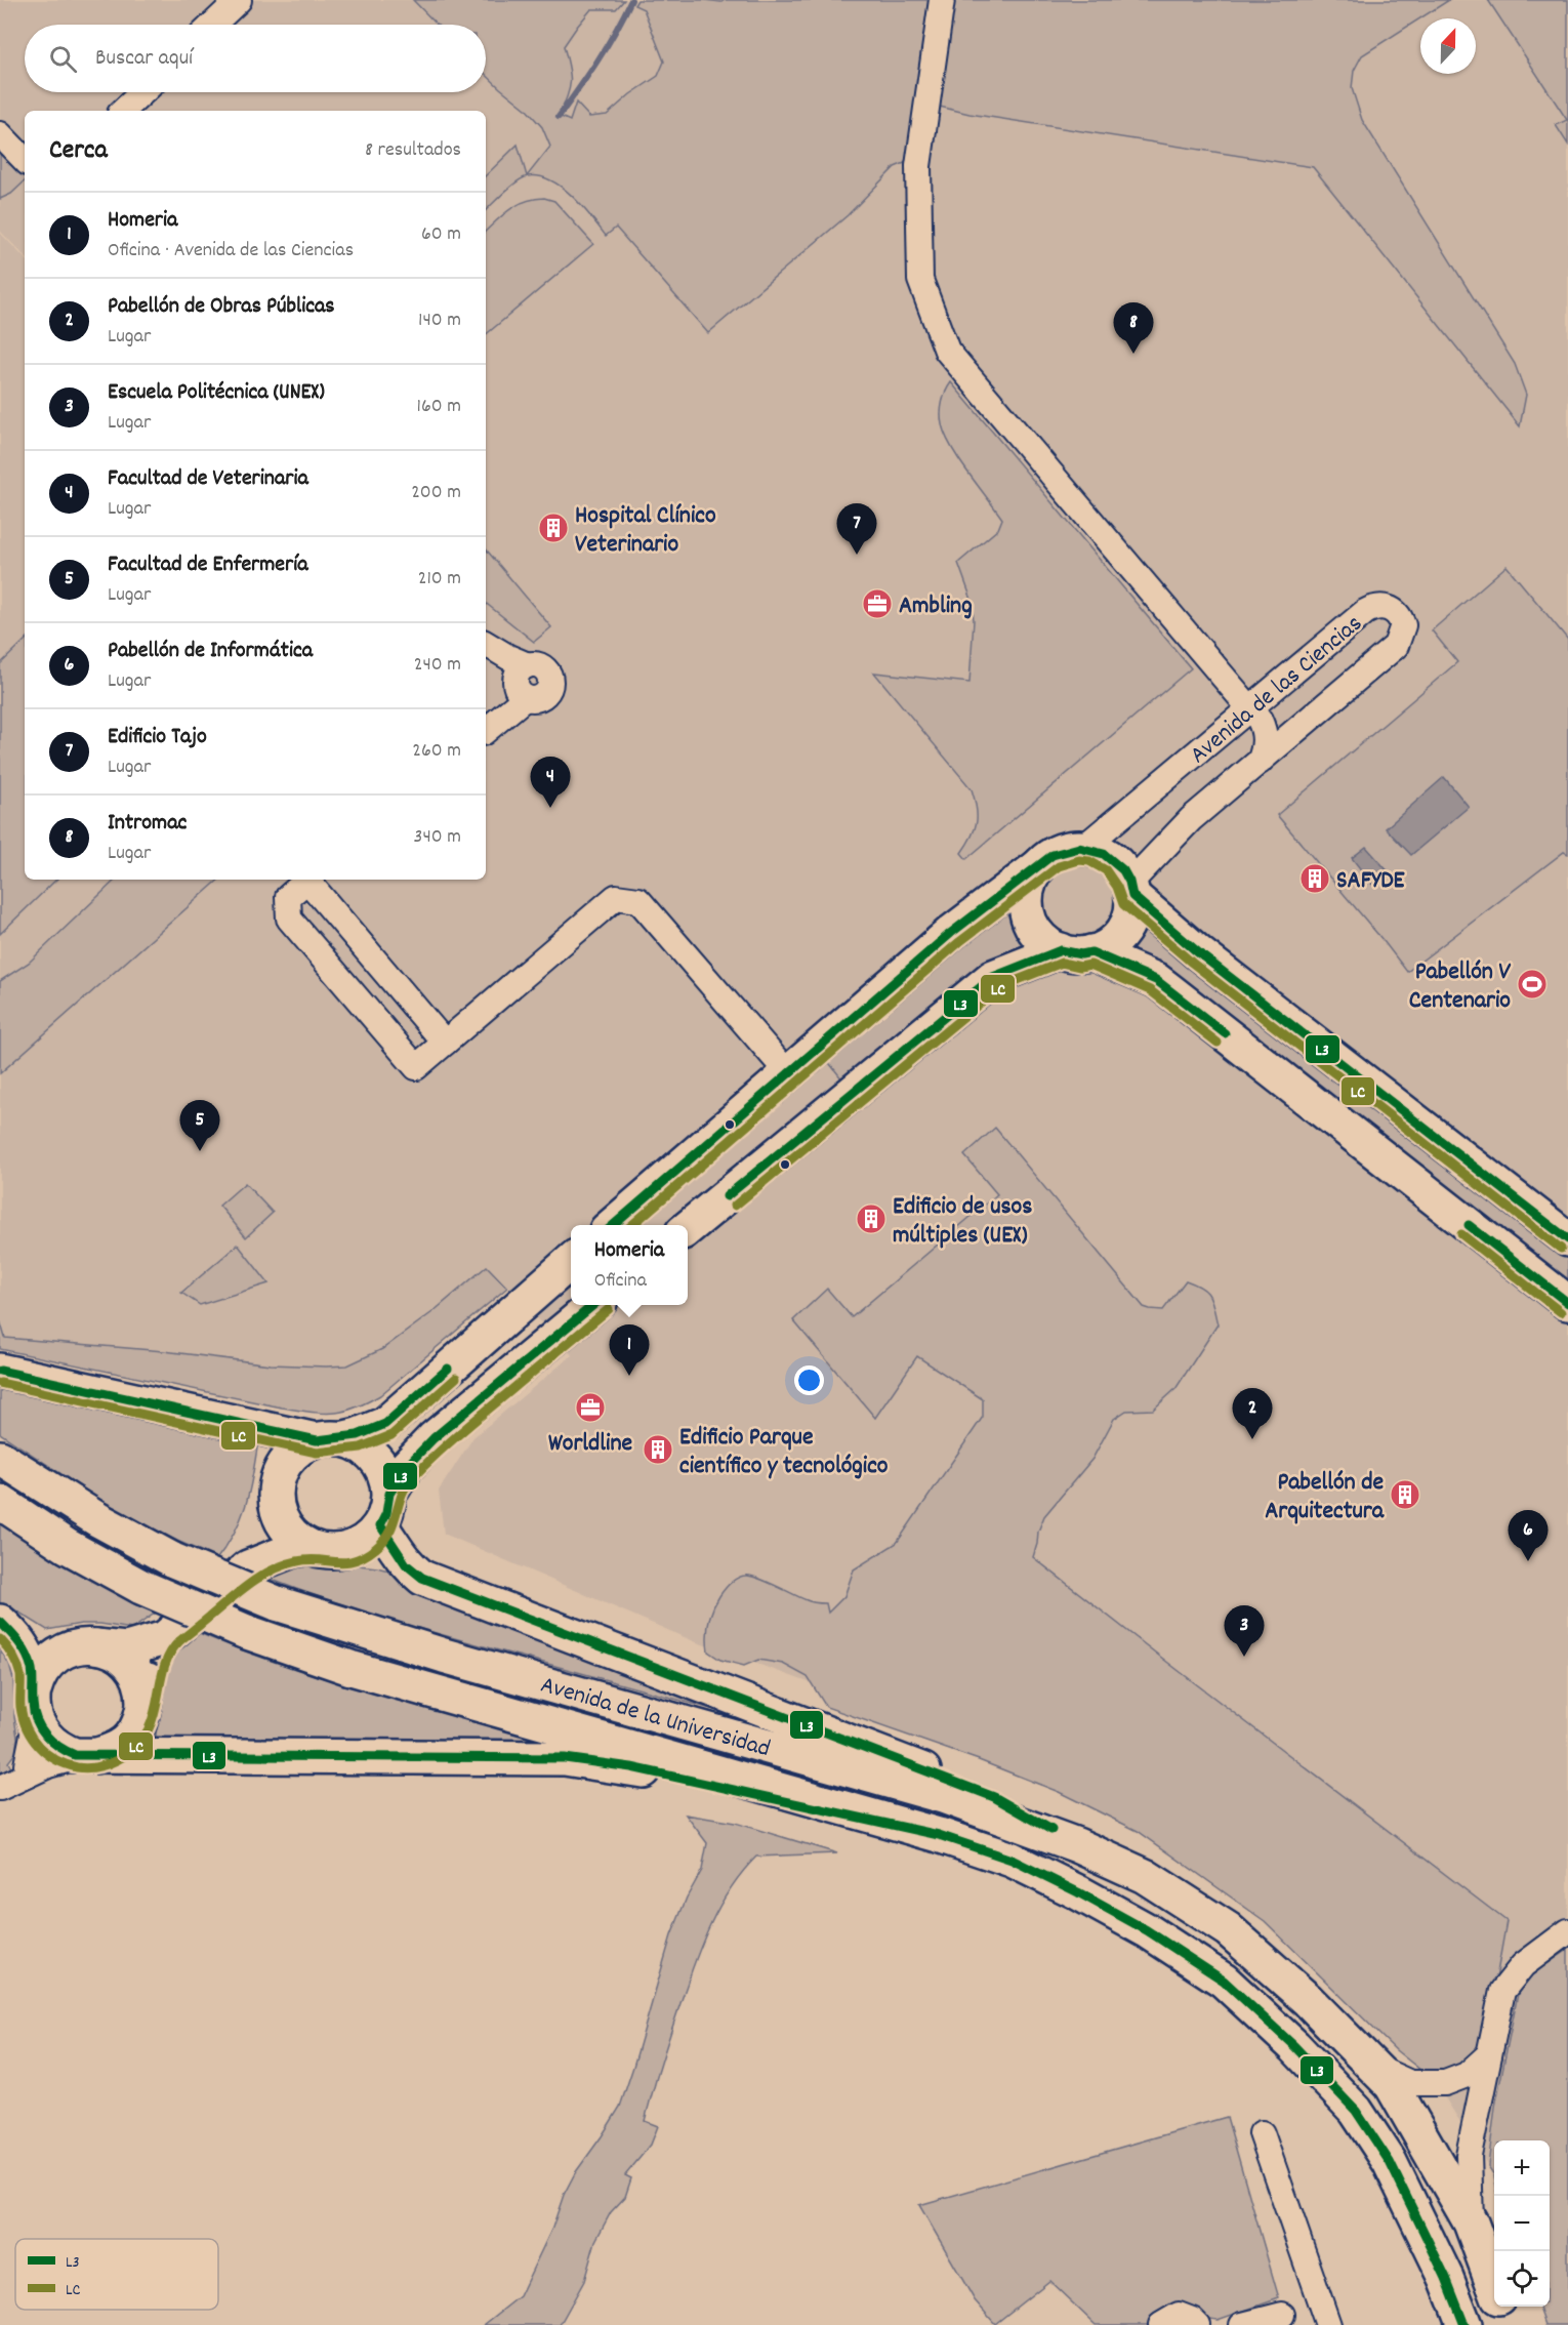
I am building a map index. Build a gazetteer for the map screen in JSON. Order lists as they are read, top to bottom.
{
  "streets": {
    "main road": ["Avenida de la Universidad"],
    "street": ["Avenida de las Ciencias"]
  },
  "places": {
    "building": [
      "Hospital Clínico Veterinario",
      "SAFYDE",
      "Edificio de usos múltiples (UEX)",
      "Edificio Parque científico y tecnológico",
      "Pabellón de Arquitectura"
    ],
    "office": ["Ambling", "Worldline"],
    "sports": ["Pabellón V Centenario"]
  },
  "lines": ["transit line L3", "transit line LC"],
  "legend": ["L3", "LC"],
  "north": "top",
  "page": {
    "search": "Buscar aquí",
    "heading": ["Cerca", "8 resultados"],
    "list": [
      {
        "mark": "1",
        "name": "Homeria",
        "note": "Oficina · Avenida de las Ciencias",
        "value": "60 m"
      },
      {
        "mark": "2",
        "name": "Pabellón de Obras Públicas",
        "note": "Lugar",
        "value": "140 m"
      },
      {
        "mark": "3",
        "name": "Escuela Politécnica (UNEX)",
        "note": "Lugar",
        "value": "160 m"
      },
      {
        "mark": "4",
        "name": "Facultad de Veterinaria",
        "note": "Lugar",
        "value": "200 m"
      },
      {
        "mark": "5",
        "name": "Facultad de Enfermería",
        "note": "Lugar",
        "value": "210 m"
      },
      {
        "mark": "6",
        "name": "Pabellón de Informática",
        "note": "Lugar",
        "value": "240 m"
      },
      {
        "mark": "7",
        "name": "Edificio Tajo",
        "note": "Lugar",
        "value": "260 m"
      },
      {
        "mark": "8",
        "name": "Intromac",
        "note": "Lugar",
        "value": "340 m"
      }
    ],
    "pins": [
      "8",
      "7",
      "4",
      "5",
      "1",
      "2",
      "6",
      "3"
    ],
    "popup": ["Homeria", "Oficina"],
    "map_buttons": ["+", "−"]
  }
}
